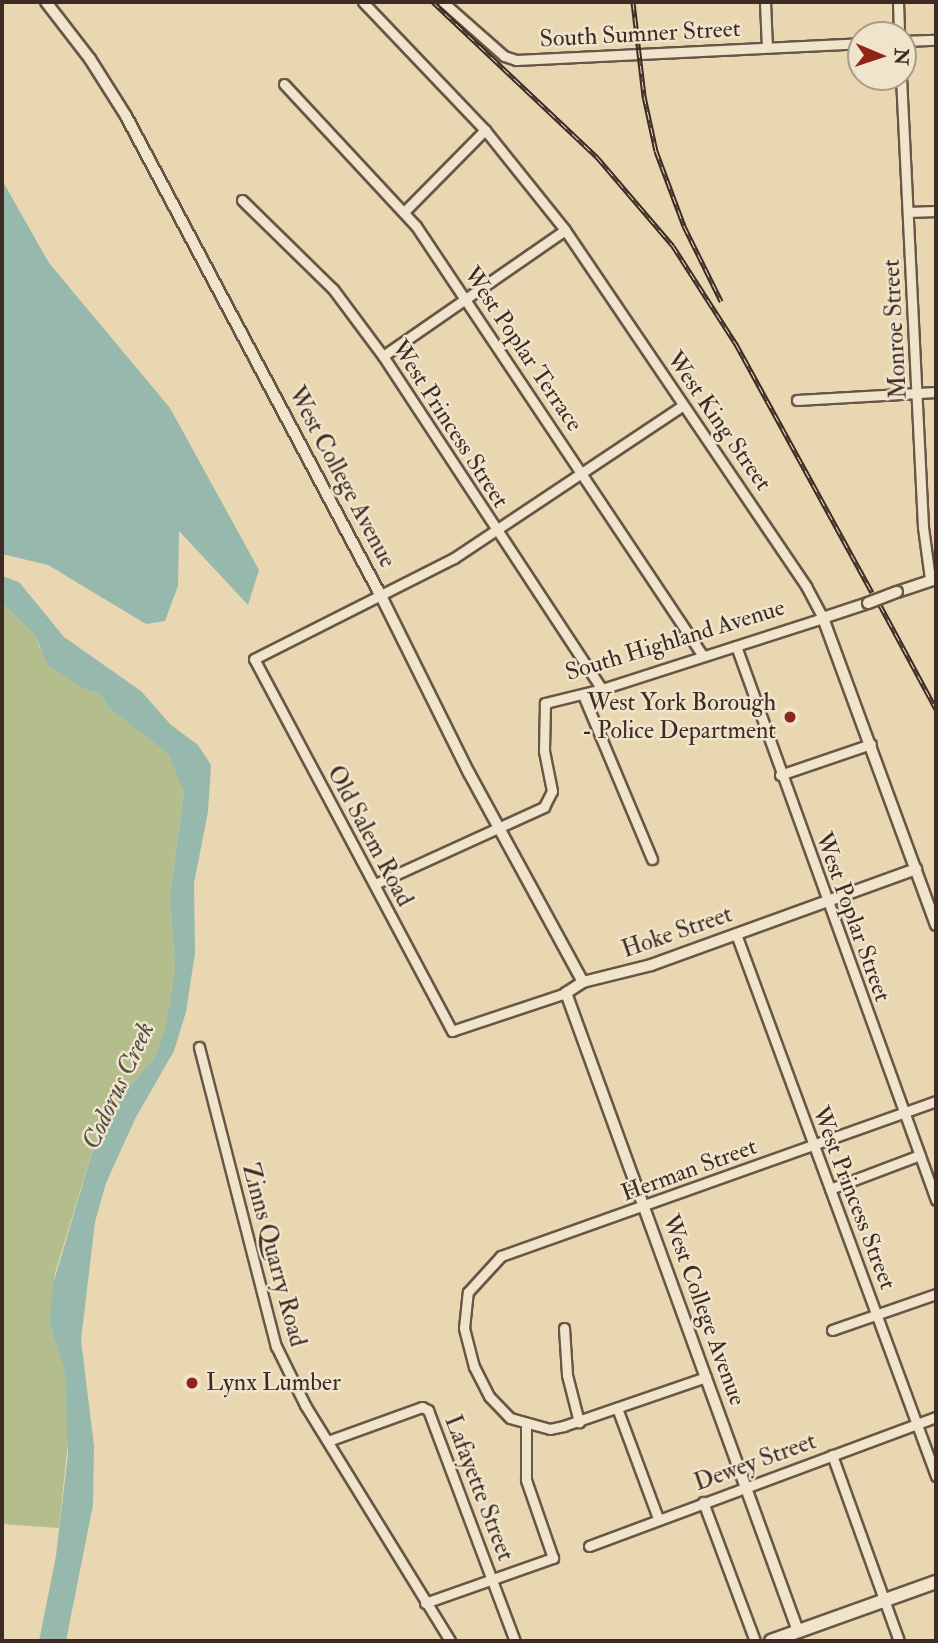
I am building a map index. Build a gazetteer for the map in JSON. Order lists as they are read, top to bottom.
{
  "streets": {
    "street": [
      "South Sumner Street",
      "Monroe Street",
      "West Poplar Terrace",
      "West King Street",
      "West Princess Street",
      "West College Avenue",
      "South Highland Avenue",
      "Old Salem Road",
      "West Poplar Street",
      "Hoke Street",
      "Herman Street",
      "Zinns Quarry Road",
      "Dewey Street",
      "Lafayette Street"
    ]
  },
  "crossings": [
    ["Monroe Street", "South Highland Avenue"],
    ["West Poplar Terrace", "South Highland Avenue"],
    ["West King Street", "South Highland Avenue"],
    ["West King Street", "Hoke Street"],
    ["West Princess Street", "South Highland Avenue"],
    ["West Princess Street", "Hoke Street"],
    ["West Princess Street", "Herman Street"],
    ["West Princess Street", "Dewey Street"],
    ["West College Avenue", "South Highland Avenue"],
    ["West College Avenue", "Old Salem Road"],
    ["West College Avenue", "Hoke Street"],
    ["West College Avenue", "Herman Street"],
    ["West College Avenue", "Dewey Street"],
    ["South Highland Avenue", "Old Salem Road"],
    ["South Highland Avenue", "West Poplar Street"],
    ["Old Salem Road", "Hoke Street"],
    ["West Poplar Street", "Hoke Street"],
    ["West Poplar Street", "Herman Street"],
    ["Zinns Quarry Road", "Lafayette Street"]
  ],
  "water": ["Codorus Creek"],
  "places": ["West York Borough - Police Department", "Lynx Lumber"],
  "north": "right"
}
